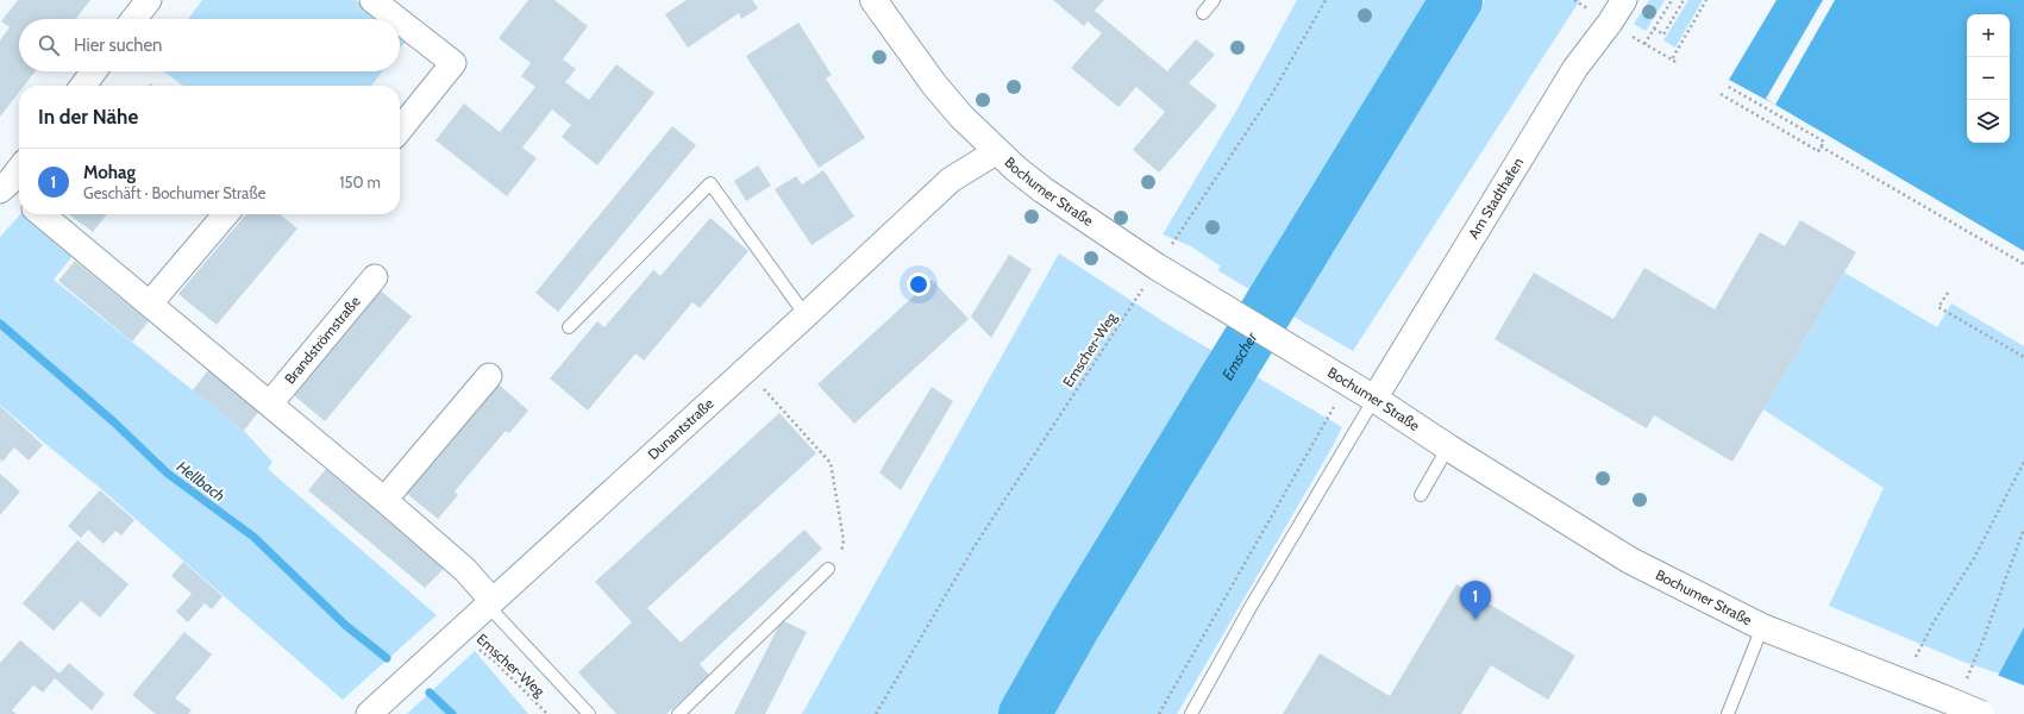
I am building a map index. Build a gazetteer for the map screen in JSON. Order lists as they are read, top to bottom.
{
  "streets": {
    "main road": ["Bochumer Straße"],
    "street": ["Am Stadthafen", "Brandströmstraße", "Dunantstraße"],
    "path": ["Emscher-Weg"]
  },
  "crossings": [
    ["Bochumer Straße", "Am Stadthafen"],
    ["Bochumer Straße", "Emscher-Weg"],
    ["Bochumer Straße", "Dunantstraße"],
    ["Emscher-Weg", "Dunantstraße"]
  ],
  "water": ["Emscher", "Hellbach"],
  "page": {
    "map_buttons": ["+", "−"],
    "search": "Hier suchen",
    "heading": "In der Nähe",
    "list": [
      {
        "mark": "1",
        "name": "Mohag",
        "note": "Geschäft · Bochumer Straße",
        "value": "150 m"
      }
    ],
    "pins": "1"
  }
}
